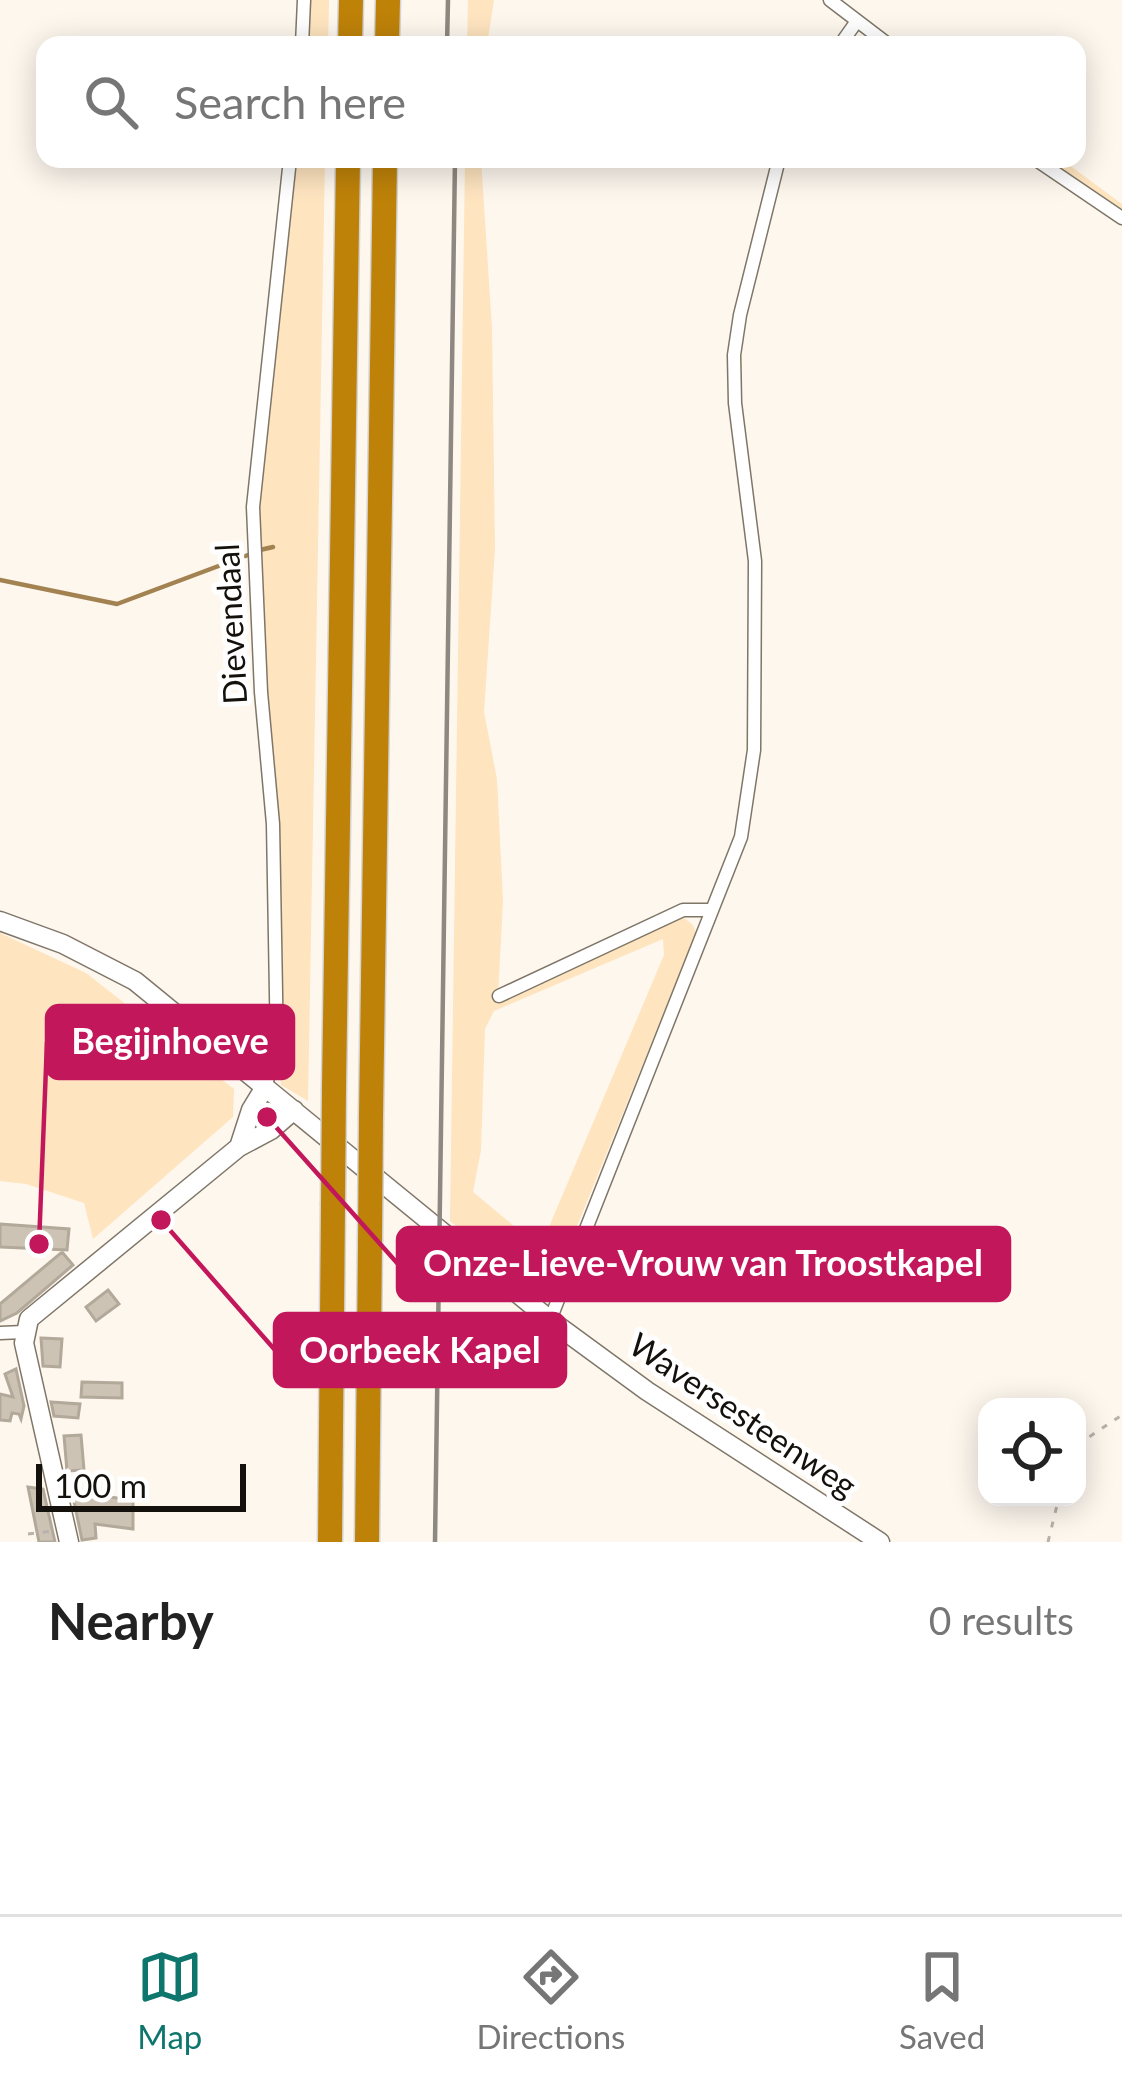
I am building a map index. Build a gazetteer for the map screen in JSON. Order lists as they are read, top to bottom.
{
  "streets": {
    "street": ["Dievendaal", "Waversesteenweg"]
  },
  "crossings": [
    ["Dievendaal", "Waversesteenweg"]
  ],
  "places": ["Onze-Lieve-Vrouw van Troostkapel", "Oorbeek Kapel", "Begijnhoeve"],
  "scale_bar": "100 m",
  "page": {
    "search": "Search here",
    "scale": "100 m",
    "heading": ["Nearby", "0 results"],
    "nav": ["Map", "Directions", "Saved"]
  }
}
